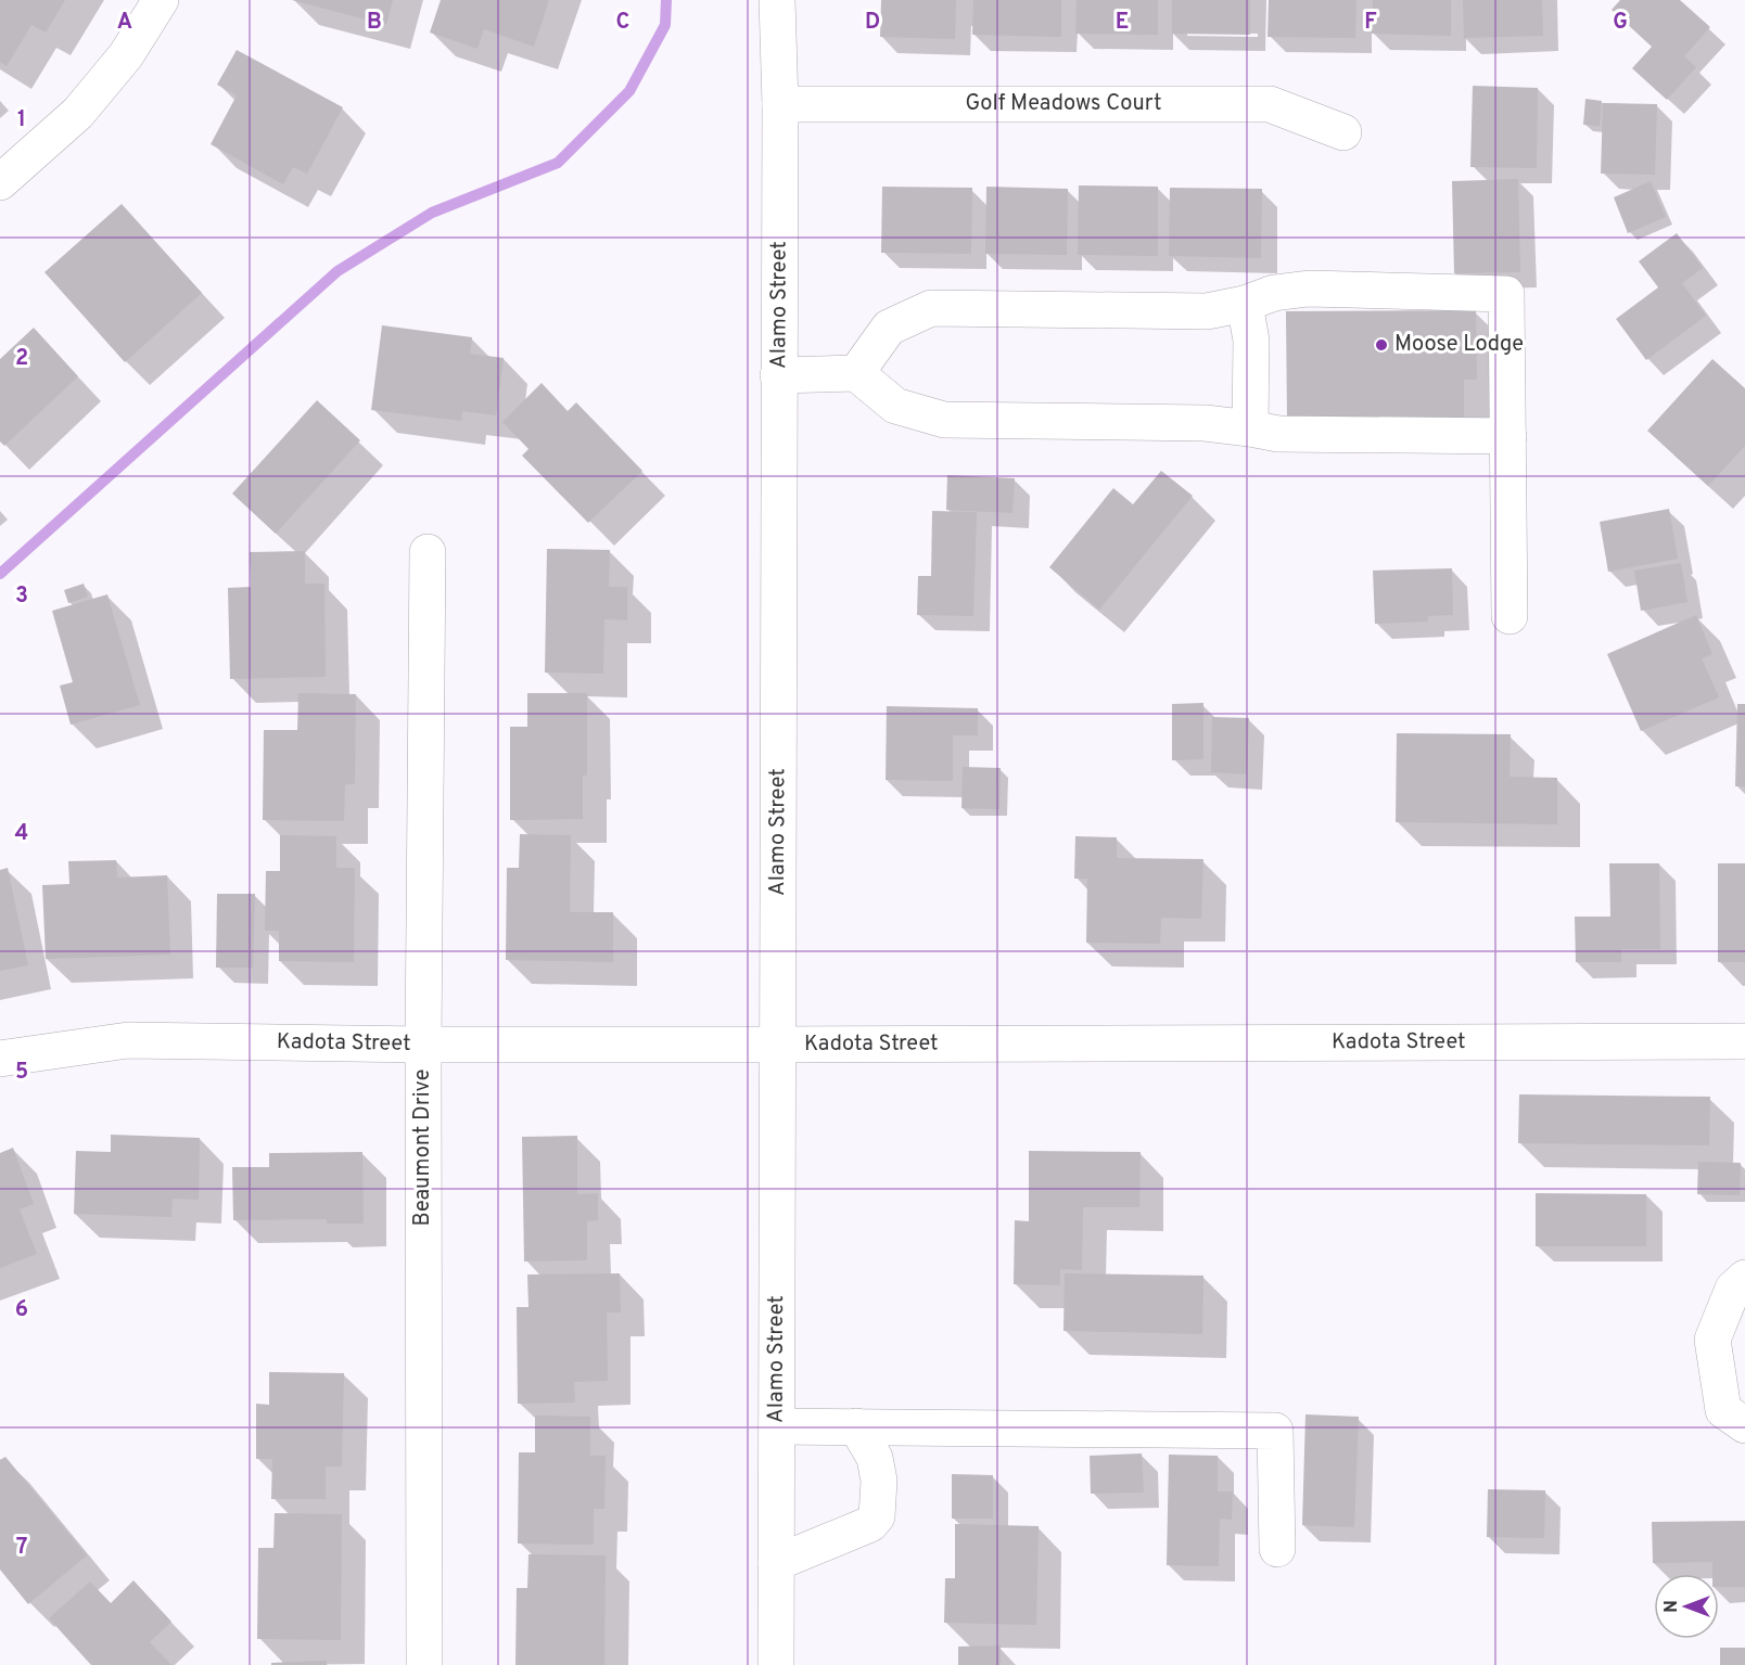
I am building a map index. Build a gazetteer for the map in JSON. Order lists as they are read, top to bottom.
{
  "streets": {
    "street": [
      "Golf Meadows Court",
      "Alamo Street",
      "Kadota Street",
      "Beaumont Drive"
    ]
  },
  "crossings": [
    ["Golf Meadows Court", "Alamo Street"],
    ["Alamo Street", "Kadota Street"],
    ["Kadota Street", "Beaumont Drive"]
  ],
  "places": ["Moose Lodge"],
  "north": "left",
  "grid": {
    "columns": [
      "A",
      "B",
      "C",
      "D",
      "E",
      "F",
      "G"
    ],
    "rows": [
      "1",
      "2",
      "3",
      "4",
      "5",
      "6",
      "7"
    ]
  }
}
